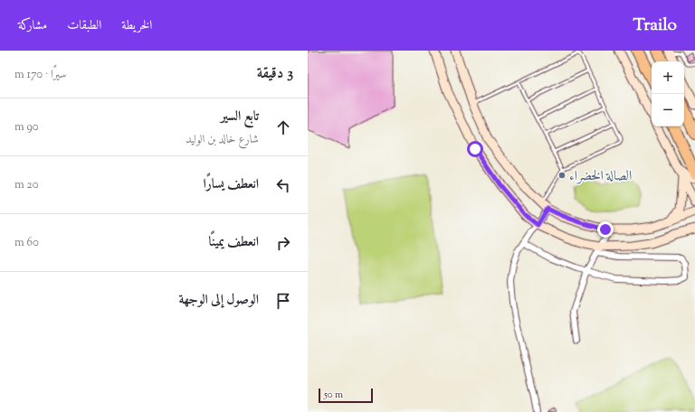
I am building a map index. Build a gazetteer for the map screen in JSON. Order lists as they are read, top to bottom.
{
  "places": ["الصالة الخضراء"],
  "scale_bar": "50 m",
  "page": {
    "header": "Trailo",
    "nav": ["الخريطة", "الطبقات", "مشاركة"],
    "heading": ["3 دقيقة", "سيرًا · 170 m"],
    "map_buttons": ["+", "−"],
    "list": [
      ["تابع السير", "شارع خالد بن الوليد", "90 m"],
      ["انعطف يسارًا", "20 m"],
      ["انعطف يمينًا", "60 m"],
      "الوصول إلى الوجهة"
    ],
    "scale": "50 m"
  }
}
